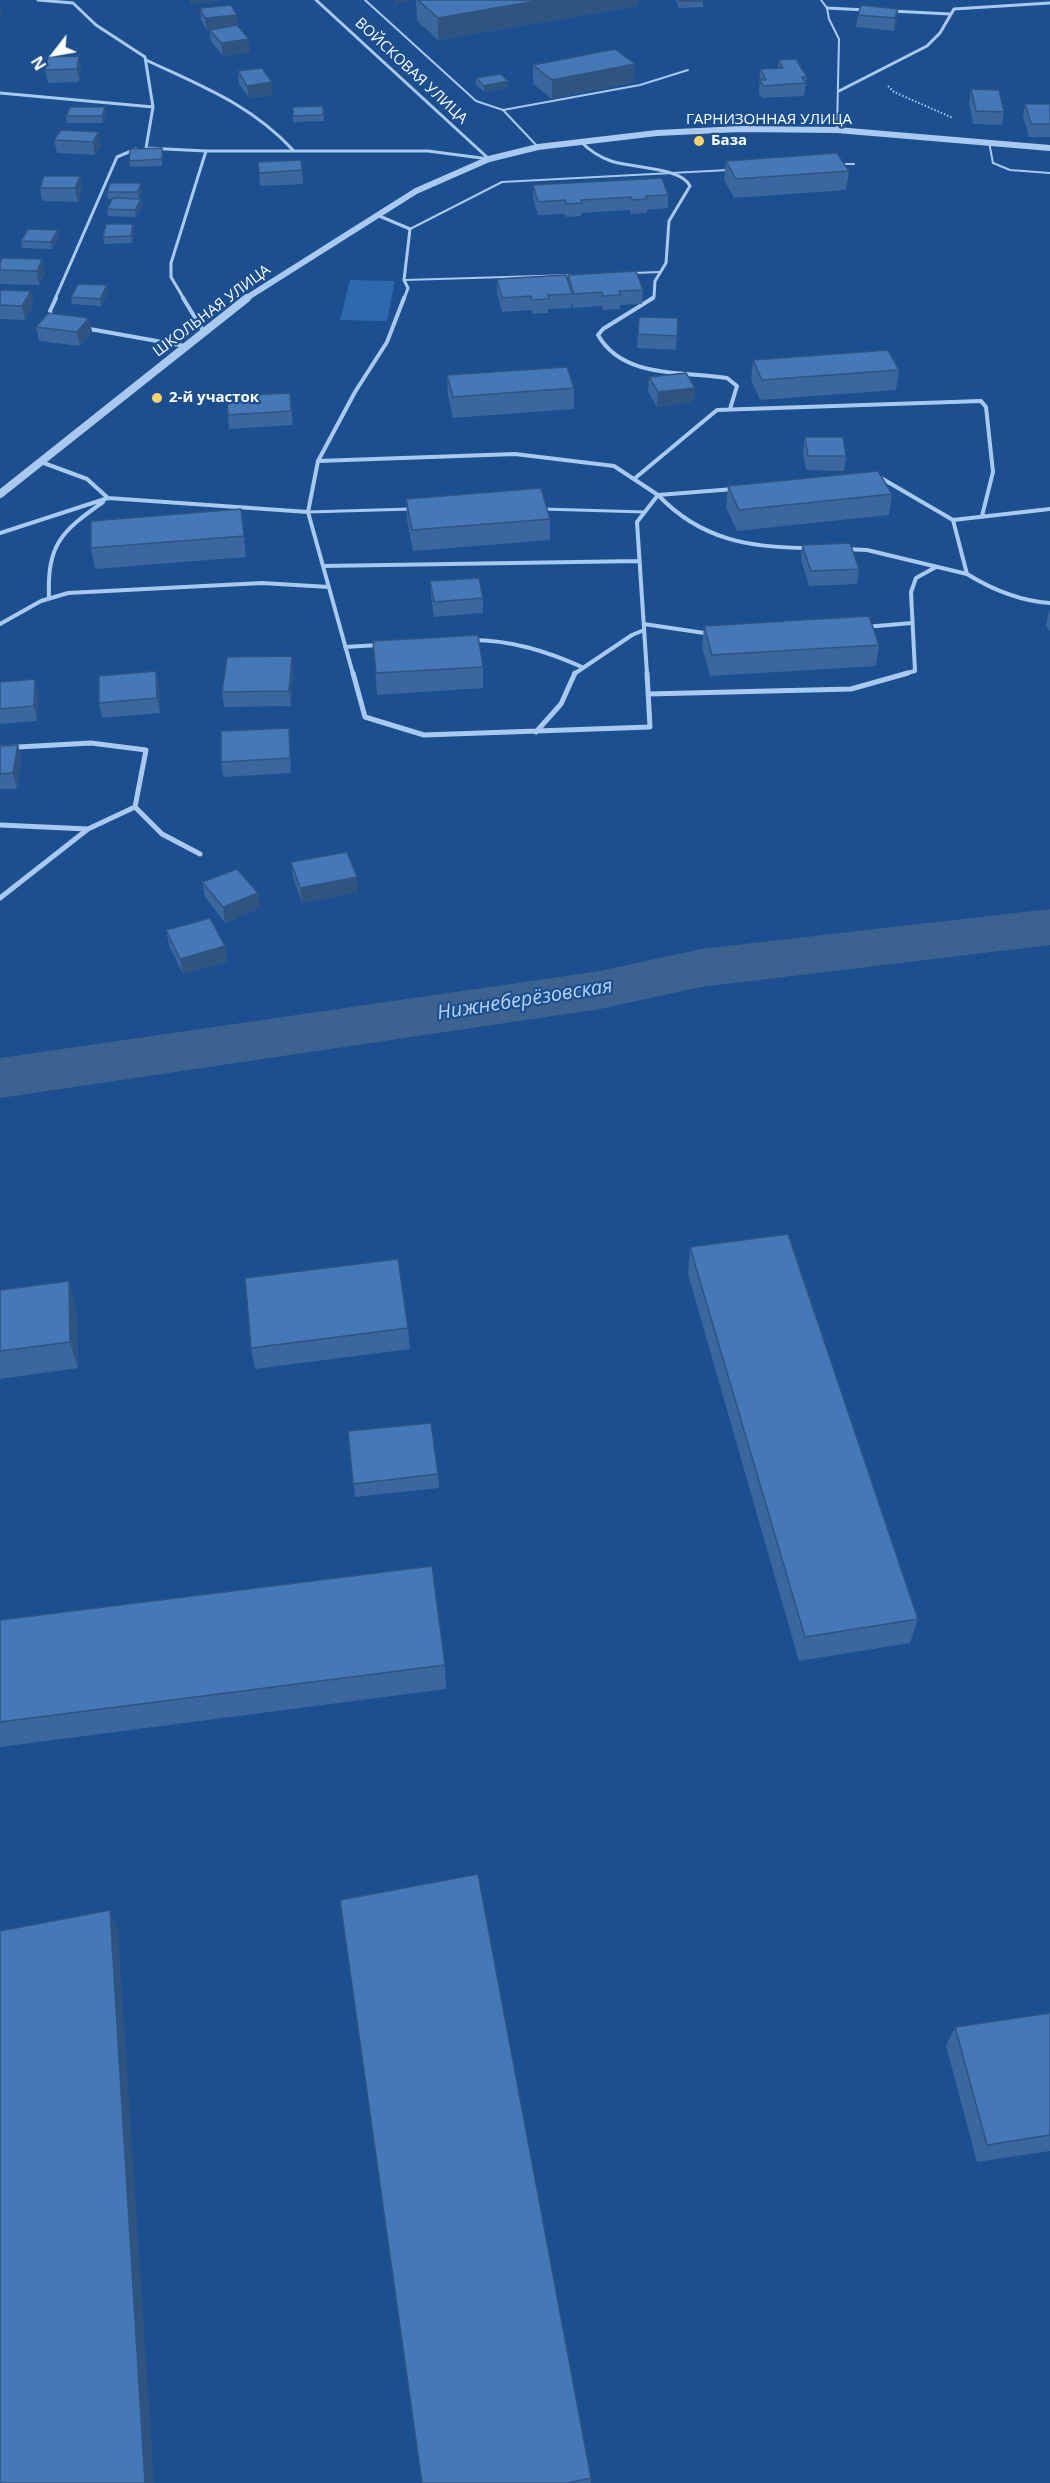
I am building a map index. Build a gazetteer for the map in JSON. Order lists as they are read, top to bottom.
{
  "streets": {
    "street": ["ВОЙСКОВАЯ УЛИЦА", "ГАРНИЗОННАЯ УЛИЦА", "ШКОЛЬНАЯ УЛИЦА"]
  },
  "crossings": [
    ["ВОЙСКОВАЯ УЛИЦА", "ГАРНИЗОННАЯ УЛИЦА"],
    ["ВОЙСКОВАЯ УЛИЦА", "ШКОЛЬНАЯ УЛИЦА"],
    ["ГАРНИЗОННАЯ УЛИЦА", "ШКОЛЬНАЯ УЛИЦА"]
  ],
  "water": ["Нижнеберёзовская"],
  "places": ["База", "2-й участок"],
  "north": "bottom left"
}
